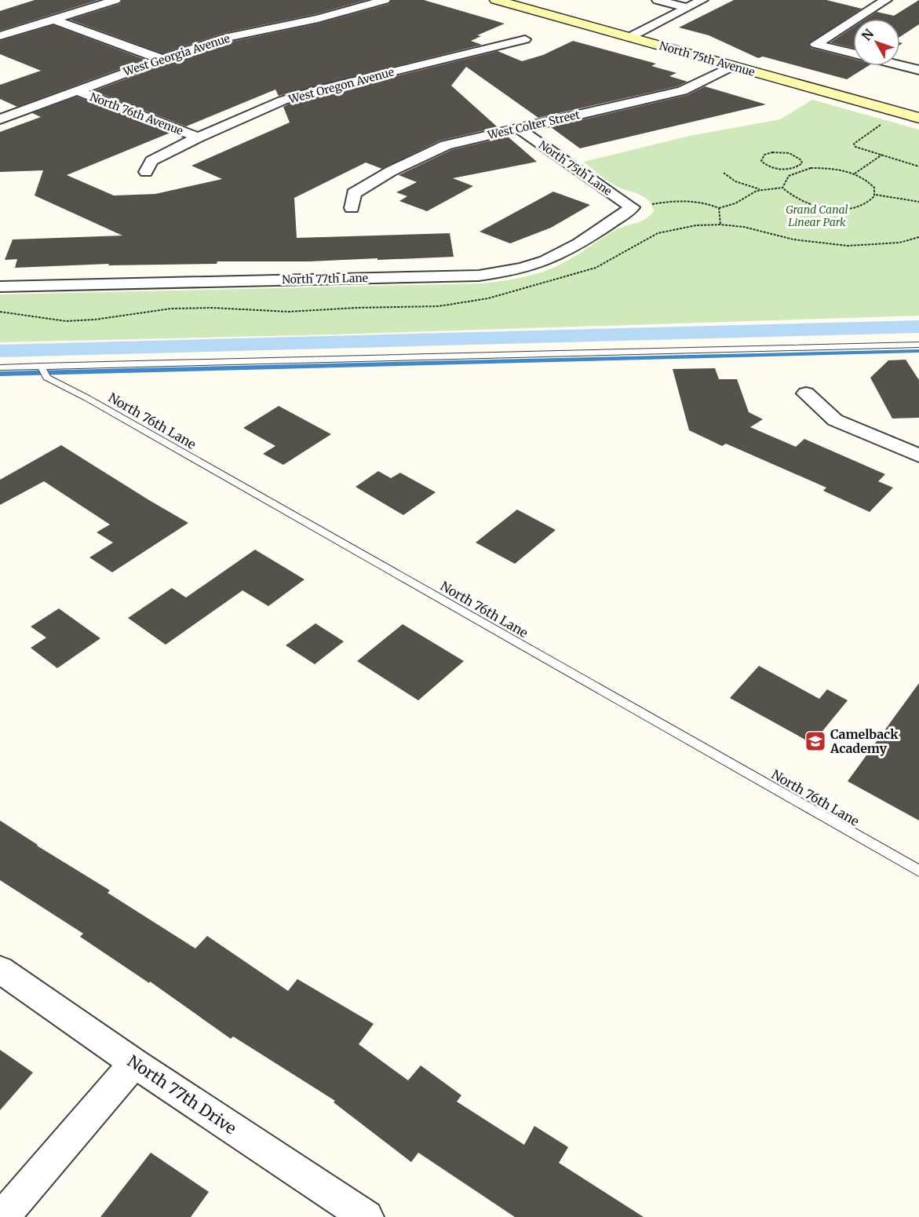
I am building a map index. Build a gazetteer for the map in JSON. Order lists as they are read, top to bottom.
{
  "streets": {
    "main road": ["North 75th Avenue"],
    "street": [
      "West Georgia Avenue",
      "West Oregon Avenue",
      "North 76th Avenue",
      "West Colter Street",
      "North 75th Lane",
      "North 77th Lane",
      "North 77th Drive"
    ],
    "lane": ["North 76th Lane"]
  },
  "crossings": [
    ["West Georgia Avenue", "North 76th Avenue"],
    ["North 75th Avenue", "West Colter Street"],
    ["West Oregon Avenue", "North 76th Avenue"],
    ["West Colter Street", "North 75th Lane"],
    ["North 75th Lane", "North 77th Lane"]
  ],
  "parks": ["Grand Canal Linear Park"],
  "places": {
    "school or university": ["Camelback Academy"]
  },
  "north": "top left"
}
